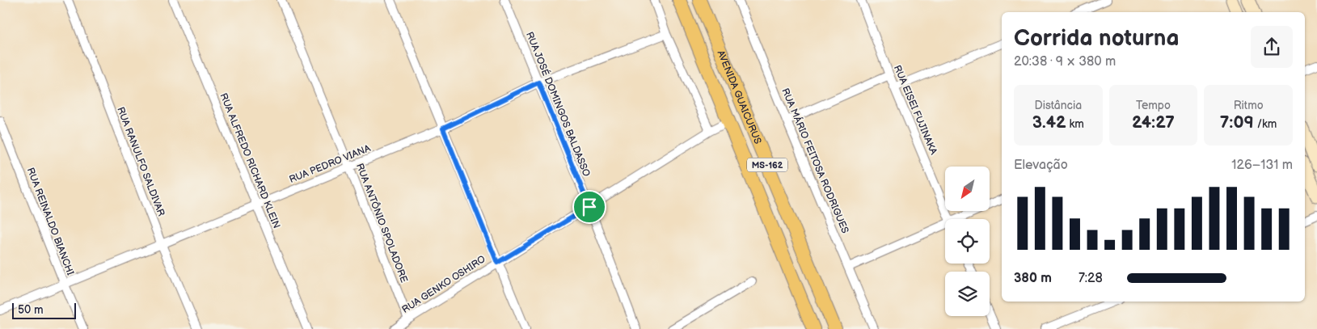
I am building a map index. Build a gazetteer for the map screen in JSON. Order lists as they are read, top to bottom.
{
  "streets": {
    "main road": ["AVENIDA GUAICURUS", "MS-162"],
    "street": [
      "RUA JOSÉ DOMINGOS BALDASSO",
      "RUA EISEI FUJINAKA",
      "RUA ALFREDO RICHARD KLEIN",
      "RUA MÁRIO FEITOSA RODRIGUES",
      "RUA RANULFO SALDIVAR",
      "RUA PEDRO VIANA",
      "RUA REINALDO BIANCHI",
      "RUA ANTÔNIO SPOLADORE",
      "RUA GENKO OSHIRO"
    ]
  },
  "crossings": [
    ["AVENIDA GUAICURUS", "RUA GENKO OSHIRO"],
    ["RUA JOSÉ DOMINGOS BALDASSO", "RUA PEDRO VIANA"],
    ["RUA JOSÉ DOMINGOS BALDASSO", "RUA GENKO OSHIRO"],
    ["RUA ALFREDO RICHARD KLEIN", "RUA PEDRO VIANA"],
    ["RUA RANULFO SALDIVAR", "RUA PEDRO VIANA"],
    ["RUA PEDRO VIANA", "RUA REINALDO BIANCHI"],
    ["RUA PEDRO VIANA", "RUA ANTÔNIO SPOLADORE"],
    ["RUA ANTÔNIO SPOLADORE", "RUA GENKO OSHIRO"]
  ],
  "scale_bar": "50 m",
  "north": "bottom left",
  "page": {
    "heading": ["Corrida noturna", "20:38 · 9 × 380 m"],
    "stats": [
      ["Distância", "3.42 km"],
      ["Tempo", "24:27"],
      ["Ritmo", "7:09 /km"]
    ],
    "chart": ["Elevação", "126–131 m"],
    "list": [
      {
        "name": "380 m",
        "note": "7:28"
      }
    ],
    "scale": "50 m"
  }
}
